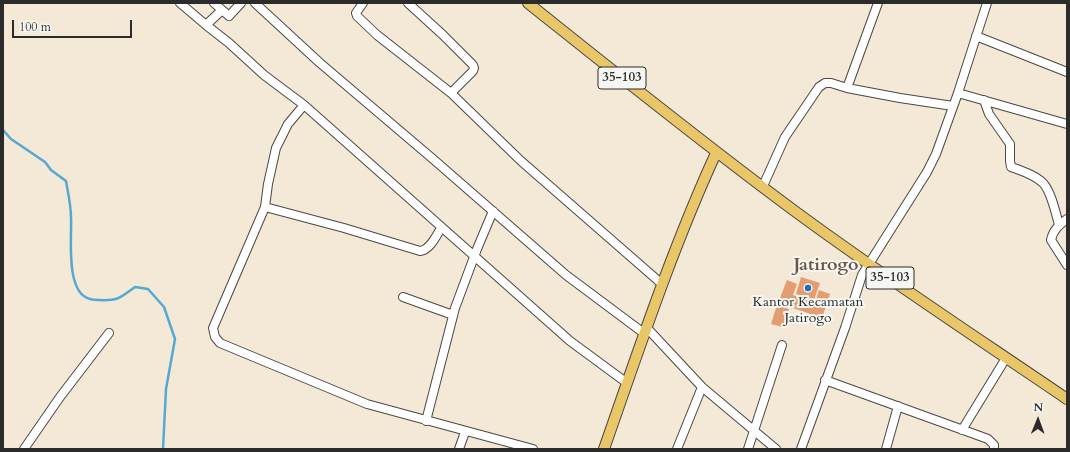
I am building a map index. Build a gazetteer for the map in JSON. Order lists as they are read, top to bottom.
{
  "streets": {
    "main road": ["35-103"]
  },
  "districts": ["Jatirogo"],
  "places": ["Kantor Kecamatan Jatirogo"],
  "scale_bar": "100 m",
  "north": "top"
}
